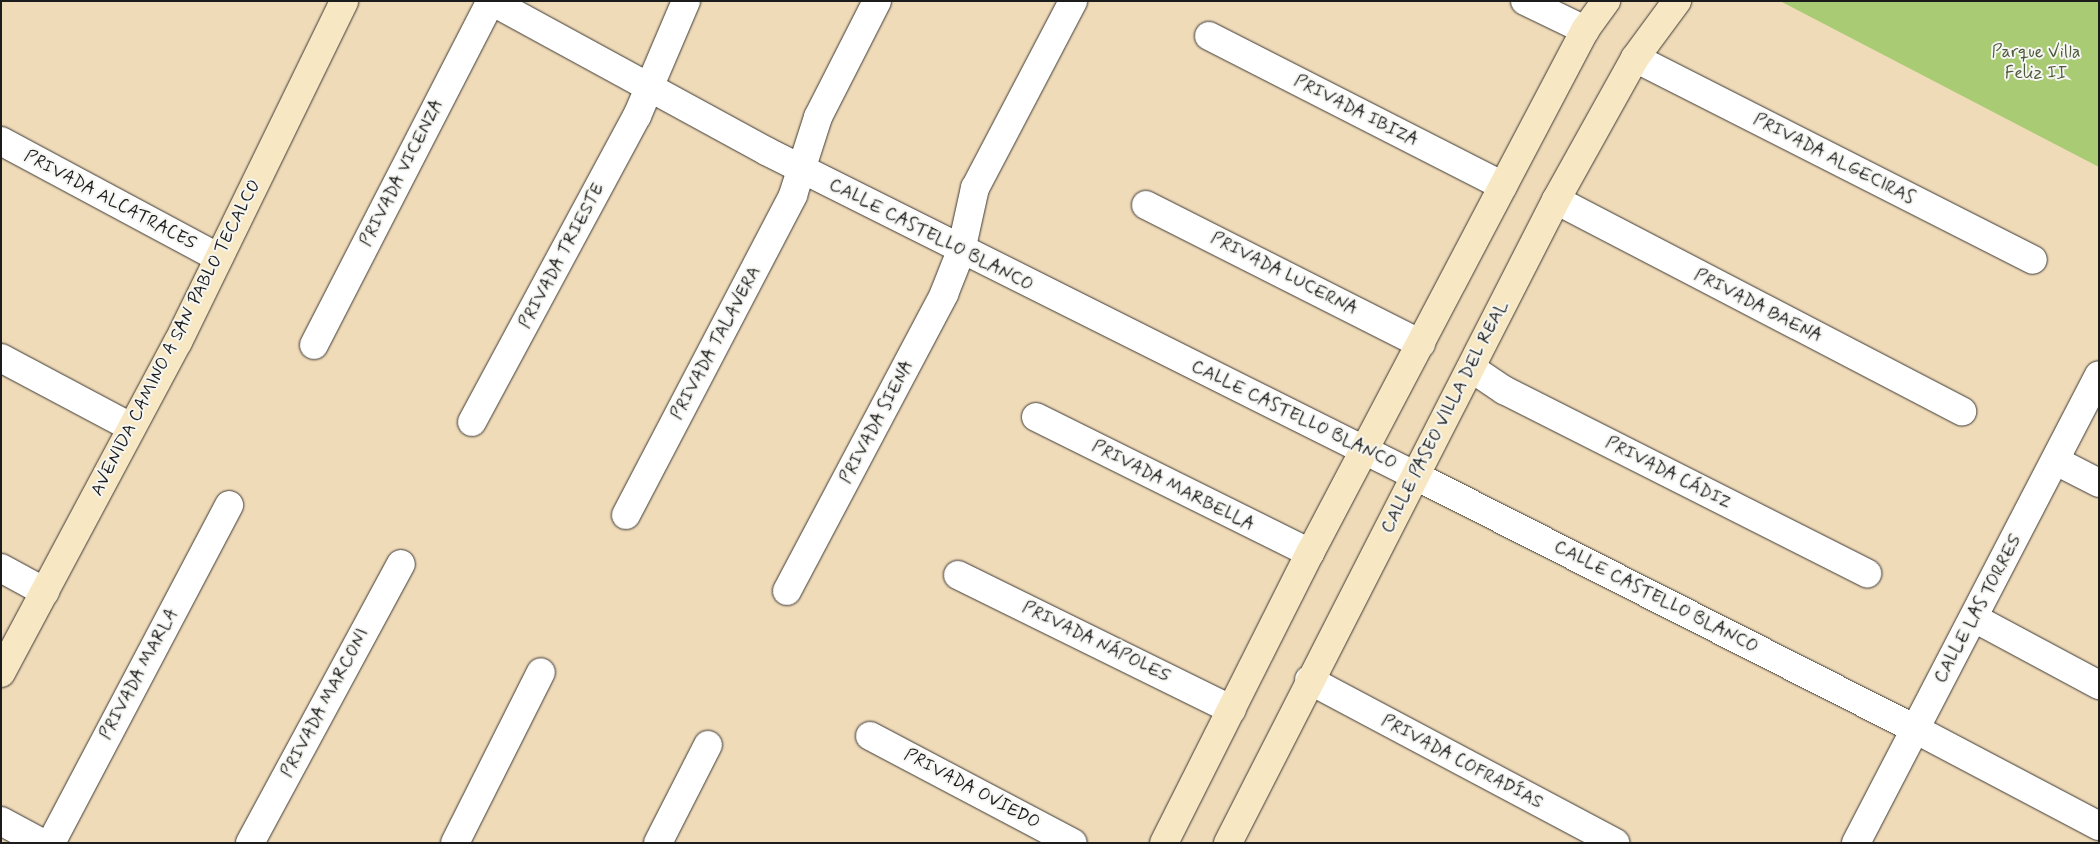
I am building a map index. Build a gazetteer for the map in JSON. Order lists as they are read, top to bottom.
{
  "streets": {
    "street": [
      "PRIVADA IBIZA",
      "PRIVADA ALGECIRAS",
      "PRIVADA VICENZA",
      "PRIVADA ALCATRACES",
      "CALLE CASTELLO BLANCO",
      "PRIVADA TRIESTE",
      "PRIVADA LUCERNA",
      "PRIVADA BAENA",
      "AVENIDA CAMINO A SAN PABLO TECALCO",
      "PRIVADA TALAVERA",
      "CALLE PASEO VILLA DEL REAL",
      "PRIVADA SIENA",
      "PRIVADA CÁDIZ",
      "PRIVADA MARBELLA",
      "CALLE LAS TORRES",
      "PRIVADA NÁPOLES",
      "PRIVADA MARLA",
      "PRIVADA MARCONI",
      "PRIVADA COFRADÍAS",
      "PRIVADA OVIEDO"
    ]
  },
  "crossings": [
    ["PRIVADA ALGECIRAS", "CALLE PASEO VILLA DEL REAL"],
    ["PRIVADA VICENZA", "CALLE CASTELLO BLANCO"],
    ["PRIVADA ALCATRACES", "AVENIDA CAMINO A SAN PABLO TECALCO"],
    ["CALLE CASTELLO BLANCO", "PRIVADA TRIESTE"],
    ["CALLE CASTELLO BLANCO", "PRIVADA TALAVERA"],
    ["CALLE CASTELLO BLANCO", "CALLE PASEO VILLA DEL REAL"],
    ["CALLE CASTELLO BLANCO", "PRIVADA SIENA"],
    ["CALLE CASTELLO BLANCO", "CALLE LAS TORRES"],
    ["PRIVADA BAENA", "CALLE PASEO VILLA DEL REAL"],
    ["CALLE PASEO VILLA DEL REAL", "PRIVADA CÁDIZ"],
    ["CALLE PASEO VILLA DEL REAL", "PRIVADA COFRADÍAS"]
  ],
  "parks": ["Parque Villa Feliz II"]
}
